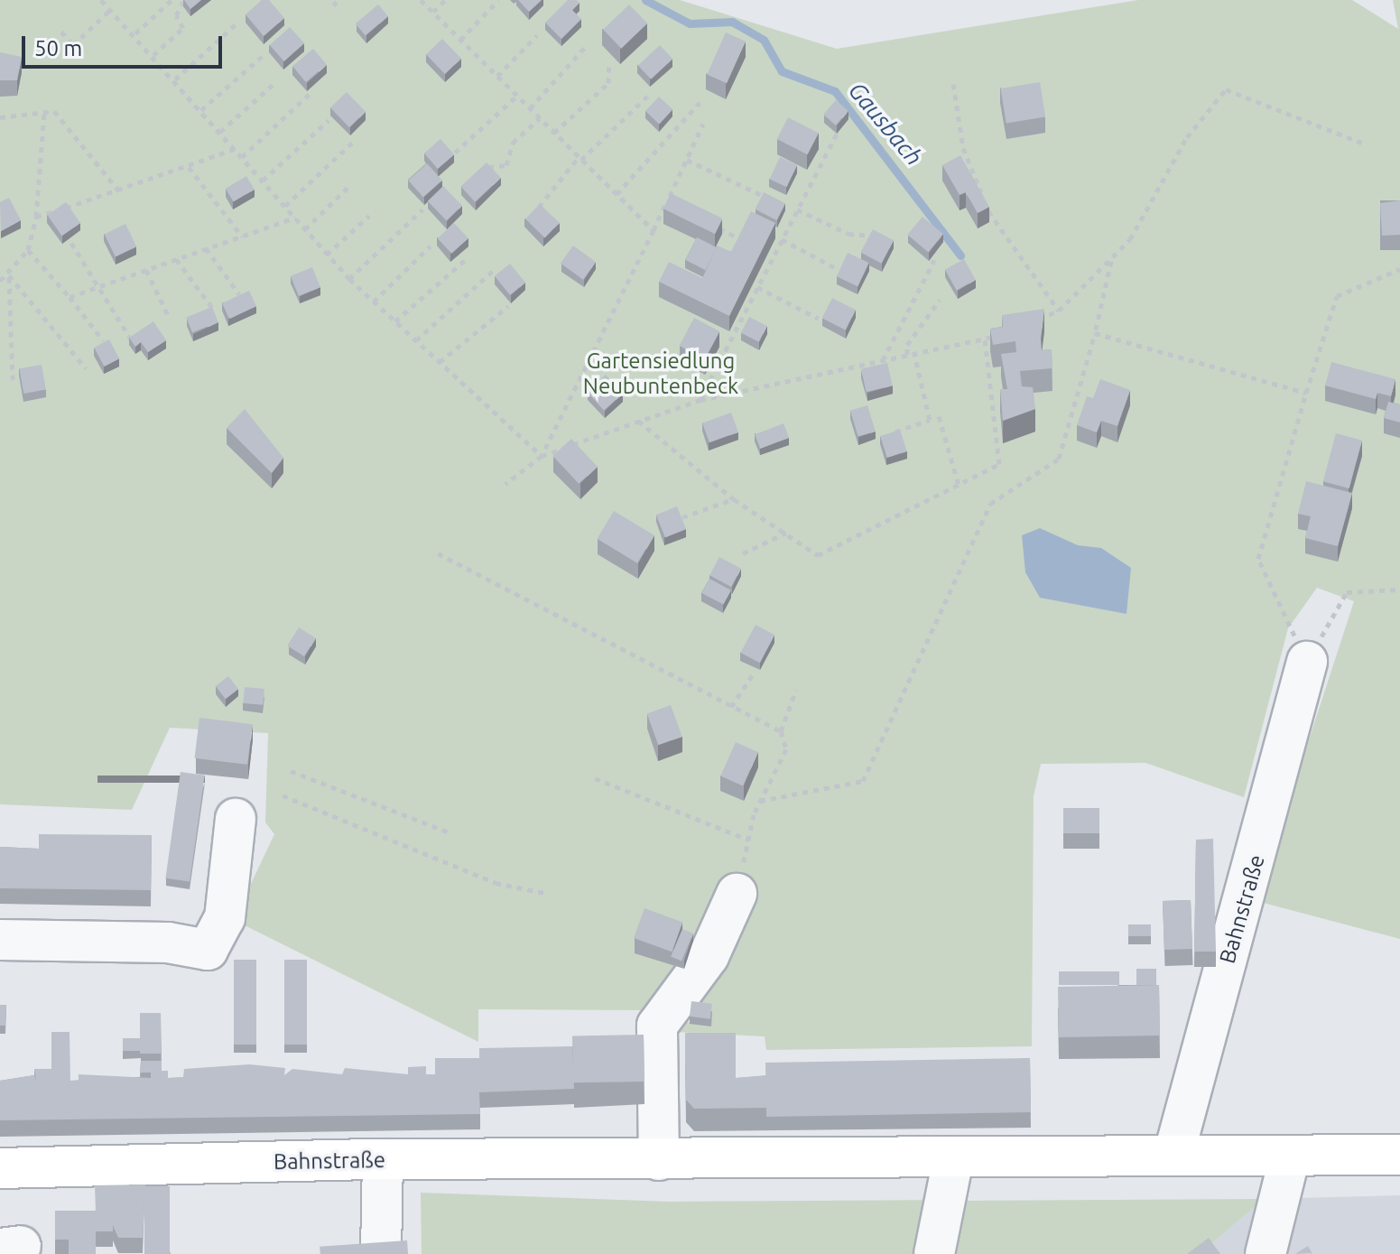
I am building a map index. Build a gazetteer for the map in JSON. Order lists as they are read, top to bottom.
{
  "streets": {
    "main road": ["Bahnstraße"]
  },
  "water": ["Gausbach"],
  "parks": ["Gartensiedlung Neubuntenbeck"],
  "scale_bar": "50 m"
}
